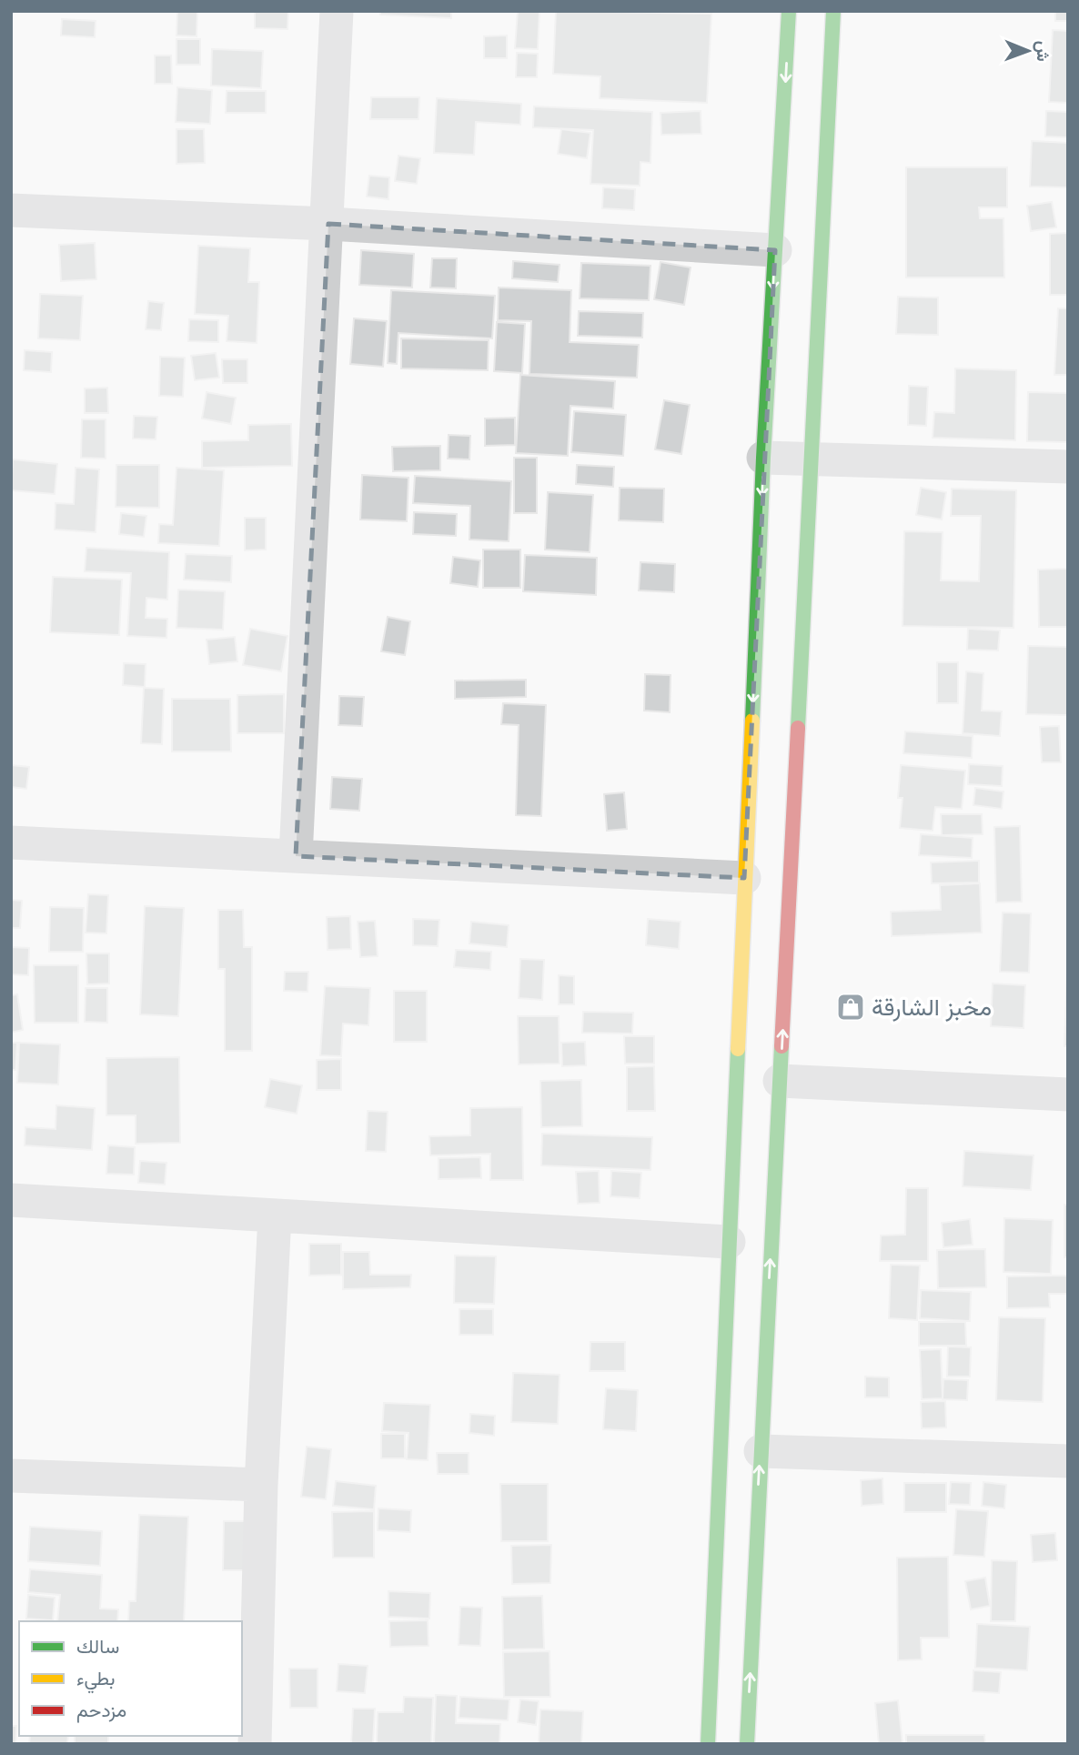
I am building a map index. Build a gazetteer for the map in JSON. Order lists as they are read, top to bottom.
{
  "places": {
    "shop": ["مخبز الشارقة"]
  },
  "legend": ["سالك", "بطيء", "مزدحم"],
  "north": "right"
}
